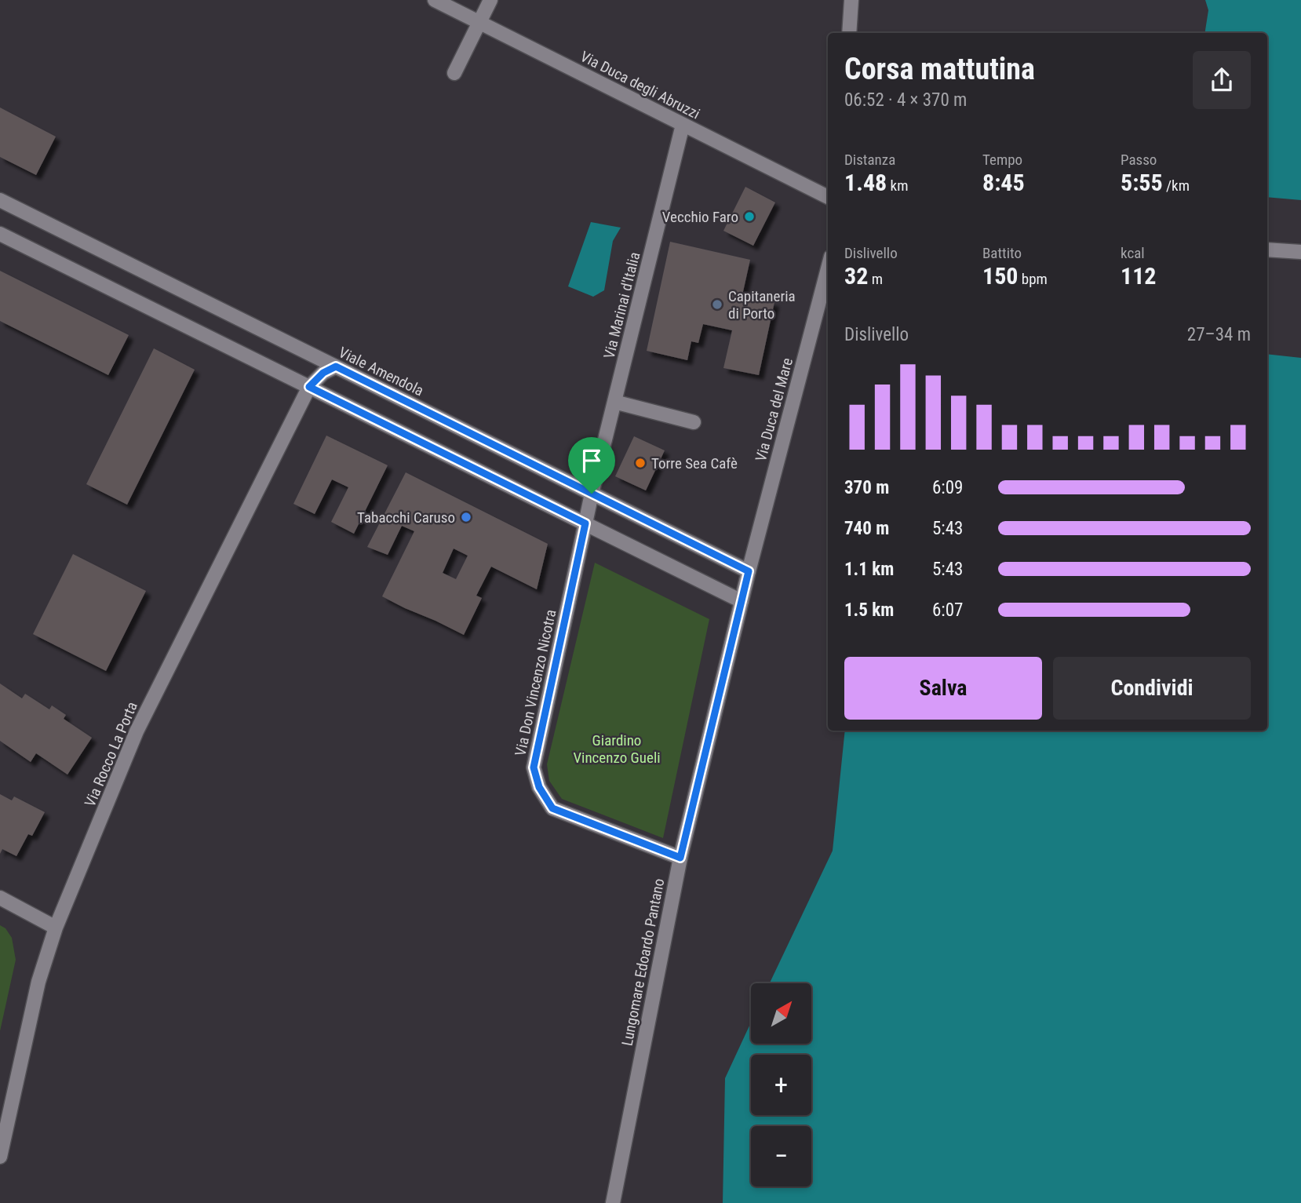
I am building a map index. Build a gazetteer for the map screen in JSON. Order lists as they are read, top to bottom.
{
  "streets": {
    "street": [
      "Via Duca degli Abruzzi",
      "Via Marinai d'Italia",
      "Viale Amendola",
      "Via Duca del Mare",
      "Via Don Vincenzo Nicotra",
      "Via Rocco La Porta",
      "Lungomare Edoardo Pantano"
    ]
  },
  "crossings": [
    ["Via Duca degli Abruzzi", "Via Marinai d'Italia"],
    ["Via Marinai d'Italia", "Viale Amendola"],
    ["Via Marinai d'Italia", "Via Don Vincenzo Nicotra"],
    ["Viale Amendola", "Via Duca del Mare"],
    ["Viale Amendola", "Via Don Vincenzo Nicotra"],
    ["Via Duca del Mare", "Lungomare Edoardo Pantano"],
    ["Via Don Vincenzo Nicotra", "Lungomare Edoardo Pantano"]
  ],
  "parks": ["Giardino Vincenzo Gueli"],
  "places": [
    "Vecchio Faro",
    "Capitaneria di Porto",
    "Torre Sea Cafè",
    "Tabacchi Caruso"
  ],
  "north": "top right",
  "page": {
    "heading": ["Corsa mattutina", "06:52 · 4 × 370 m"],
    "stats": [
      ["Distanza", "1.48 km"],
      ["Tempo", "8:45"],
      ["Passo", "5:55 /km"],
      ["Dislivello", "32 m"],
      ["Battito", "150 bpm"],
      ["kcal", "112"]
    ],
    "chart": ["Dislivello", "27–34 m"],
    "list": [
      {
        "name": "370 m",
        "note": "6:09"
      },
      {
        "name": "740 m",
        "note": "5:43"
      },
      {
        "name": "1.1 km",
        "note": "5:43"
      },
      {
        "name": "1.5 km",
        "note": "6:07"
      }
    ],
    "buttons": ["Salva", "Condividi"],
    "map_buttons": ["+", "−"]
  }
}
